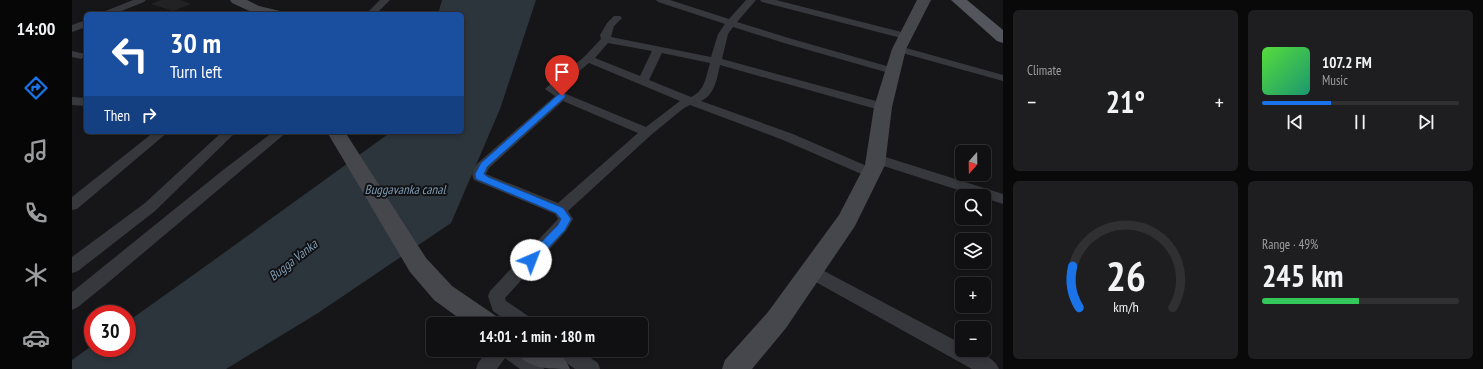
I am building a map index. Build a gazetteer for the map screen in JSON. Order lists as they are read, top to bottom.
{
  "water": ["Buggavanka canal", "Bugga Vanka"],
  "north": "bottom",
  "page": {
    "tabs": "14:00",
    "tile": [
      "Climate",
      ["Range · 49%", "245 km"]
    ],
    "turn": ["30 m", "Turn left"],
    "song": ["107.2 FM", "Music"],
    "heat": ["−", "21°", "+"],
    "then": "Then",
    "map_buttons": ["+", "−"],
    "limit": "30",
    "trip": "14:01 · 1 min · 180 m",
    "gauge": ["26", "km/h"]
  }
}
